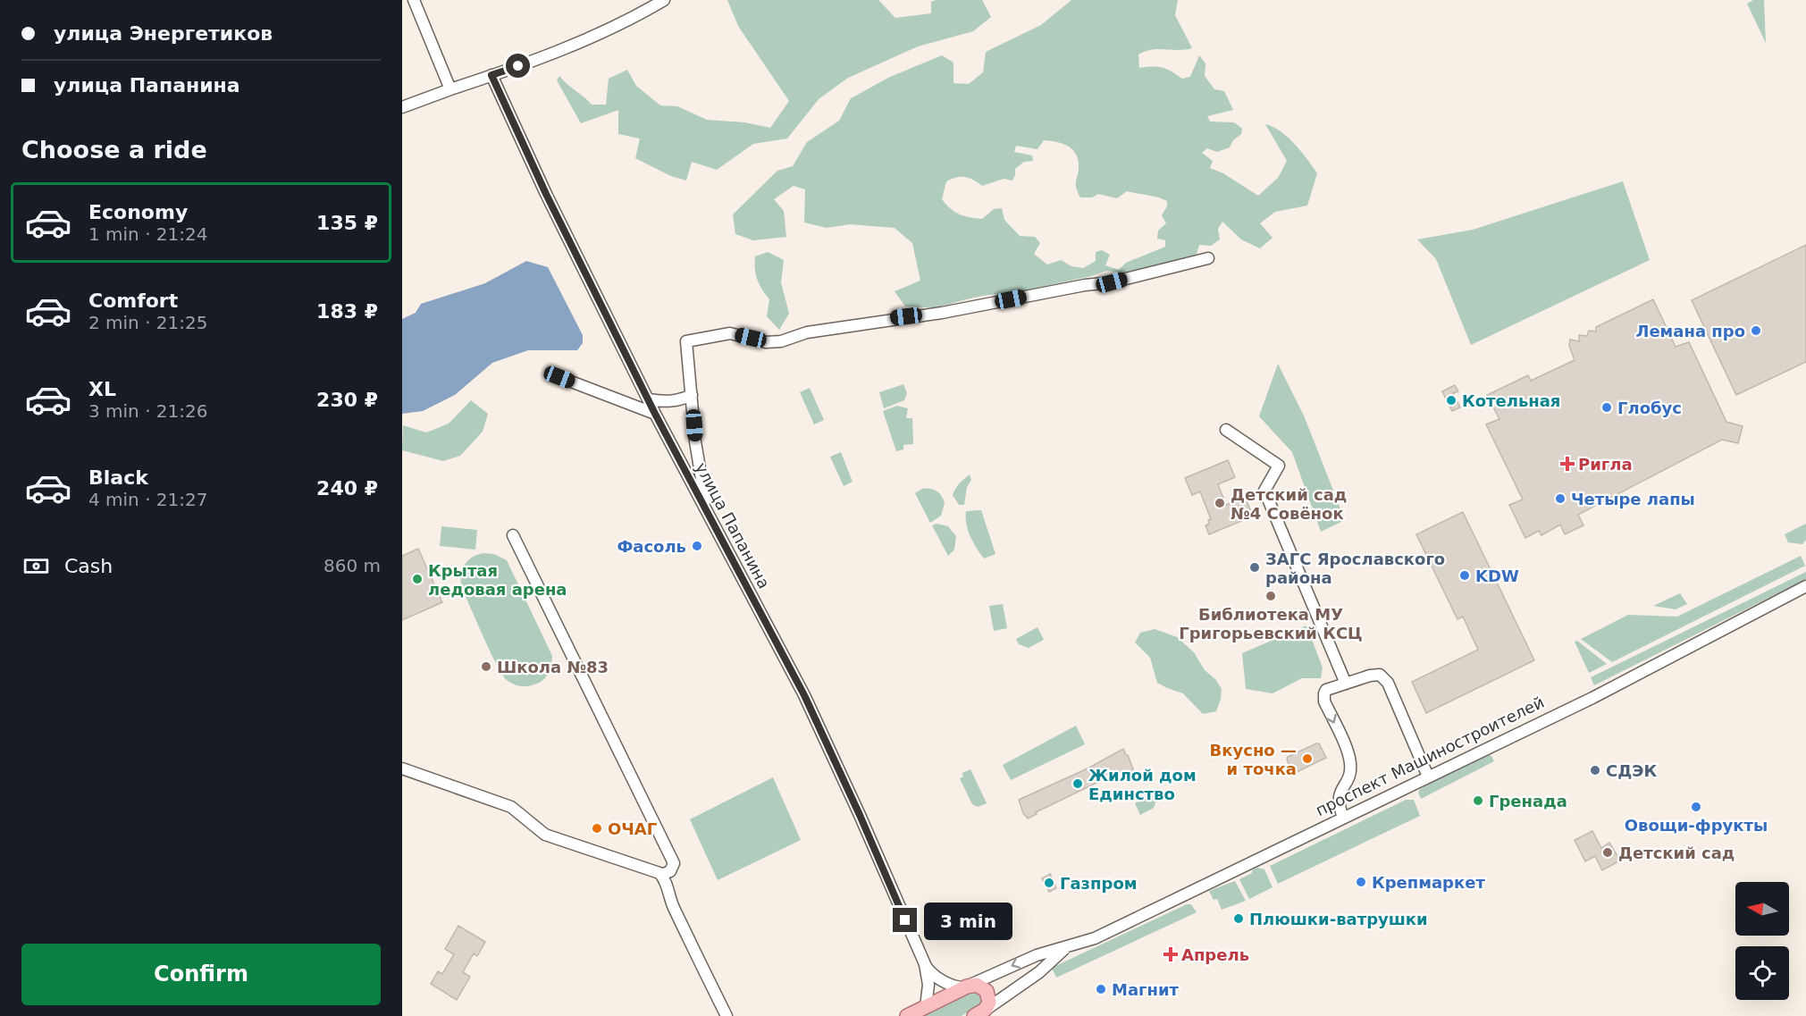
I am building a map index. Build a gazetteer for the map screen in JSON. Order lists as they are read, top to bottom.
{
  "streets": {
    "main road": ["проспект Машиностроителей"],
    "street": ["улица Папанина"]
  },
  "crossings": [
    ["улица Папанина", "проспект Машиностроителей"]
  ],
  "places": {
    "other": [
      "Лемана про",
      "Котельная",
      "Глобус",
      "Четыре лапы",
      "Детский сад №4 Совёнок",
      "Фасоль",
      "ЗАГС Ярославского района",
      "KDW",
      "Крытая ледовая арена",
      "Библиотека МУ Григорьевский КСЦ",
      "Школа №83",
      "Вкусно — и точка",
      "СДЭК",
      "Жилой дом Единство",
      "Гренада",
      "Овощи-фрукты",
      "ОЧАГ",
      "Детский сад",
      "Крепмаркет",
      "Газпром",
      "Плюшки-ватрушки",
      "Магнит"
    ],
    "health": ["Ригла", "Апрель"]
  },
  "north": "left",
  "page": {
    "banner": ["улица Энергетиков", "улица Папанина"],
    "heading": "Choose a ride",
    "list": [
      {
        "name": "Economy",
        "note": "1 min · 21:24",
        "value": "135 ₽"
      },
      {
        "name": "Comfort",
        "note": "2 min · 21:25",
        "value": "183 ₽"
      },
      {
        "name": "XL",
        "note": "3 min · 21:26",
        "value": "230 ₽"
      },
      {
        "name": "Black",
        "note": "4 min · 21:27",
        "value": "240 ₽"
      }
    ],
    "pay": ["Cash", "860 m"],
    "bubble": "3 min",
    "buttons": "Confirm"
  }
}
